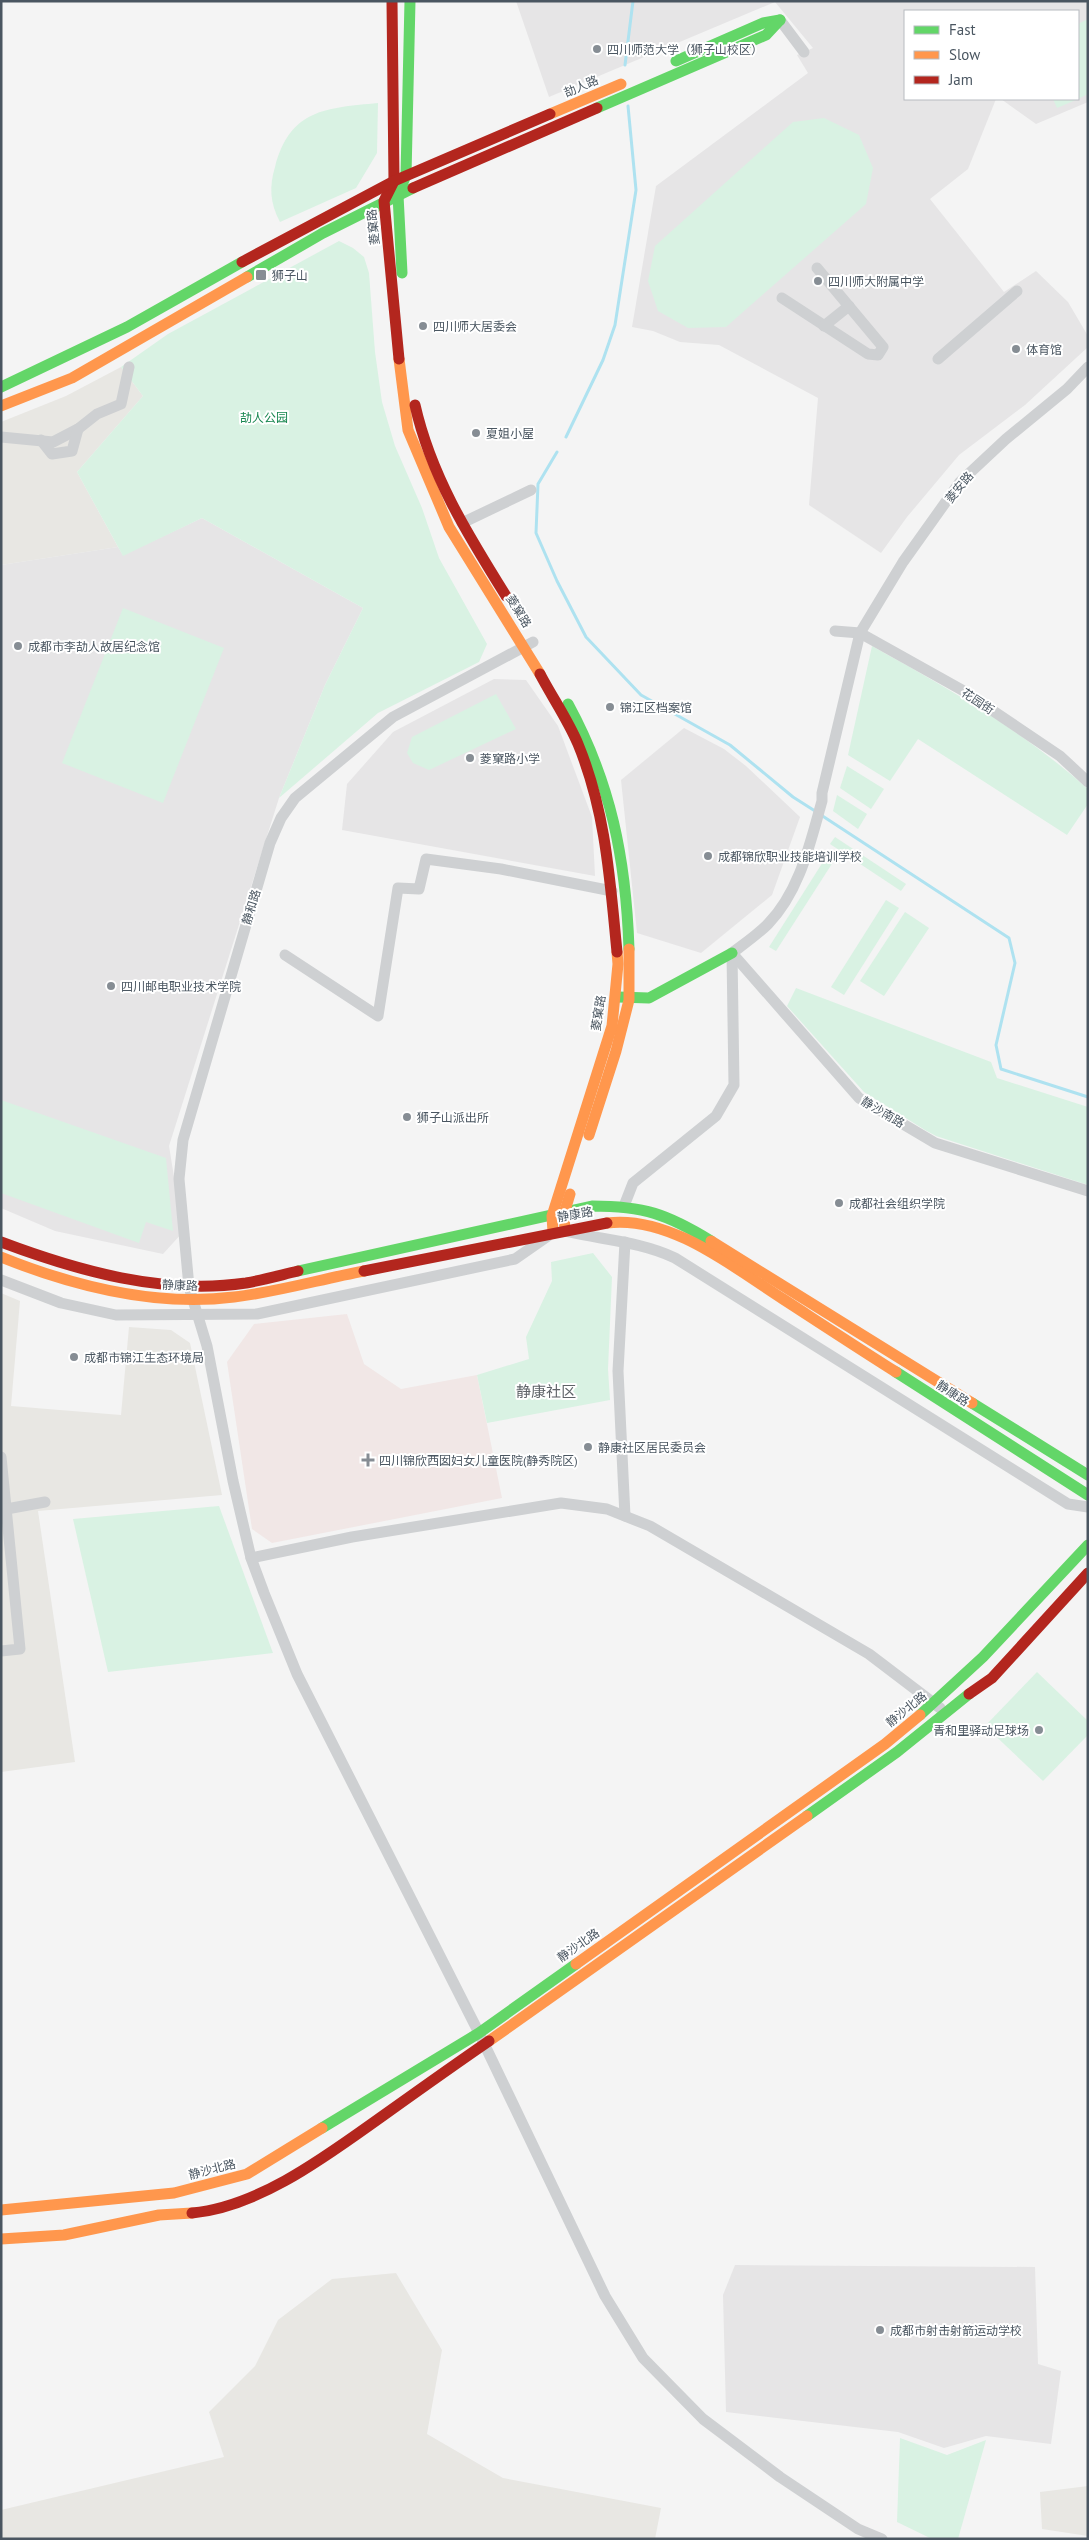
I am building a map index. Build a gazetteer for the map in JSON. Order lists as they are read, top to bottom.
{
  "streets": {
    "street": [
      "劼人路",
      "菱窠路",
      "菱安路",
      "花园街",
      "静和路",
      "静沙南路",
      "静康路",
      "静沙北路"
    ]
  },
  "crossings": [
    ["劼人路", "菱窠路"],
    ["菱窠路", "静和路"],
    ["菱窠路", "静康路"],
    ["菱安路", "花园街"],
    ["菱安路", "静沙南路"],
    ["静和路", "静康路"],
    ["静和路", "静沙北路"]
  ],
  "districts": ["静康社区"],
  "parks": ["劼人公园"],
  "places": {
    "other": [
      "四川师范大学（狮子山校区）",
      "四川师大附属中学",
      "四川师大居委会",
      "体育馆",
      "夏姐小屋",
      "成都市李劼人故居纪念馆",
      "锦江区档案馆",
      "菱窠路小学",
      "成都锦欣职业技能培训学校",
      "四川邮电职业技术学院",
      "狮子山派出所",
      "成都社会组织学院",
      "成都市锦江生态环境局",
      "静康社区居民委员会",
      "青和里驿动足球场",
      "成都市射击射箭运动学校"
    ],
    "transit": ["狮子山"],
    "health": ["四川锦欣西囡妇女儿童医院(静秀院区)"]
  },
  "legend": ["Fast", "Slow", "Jam"]
}
